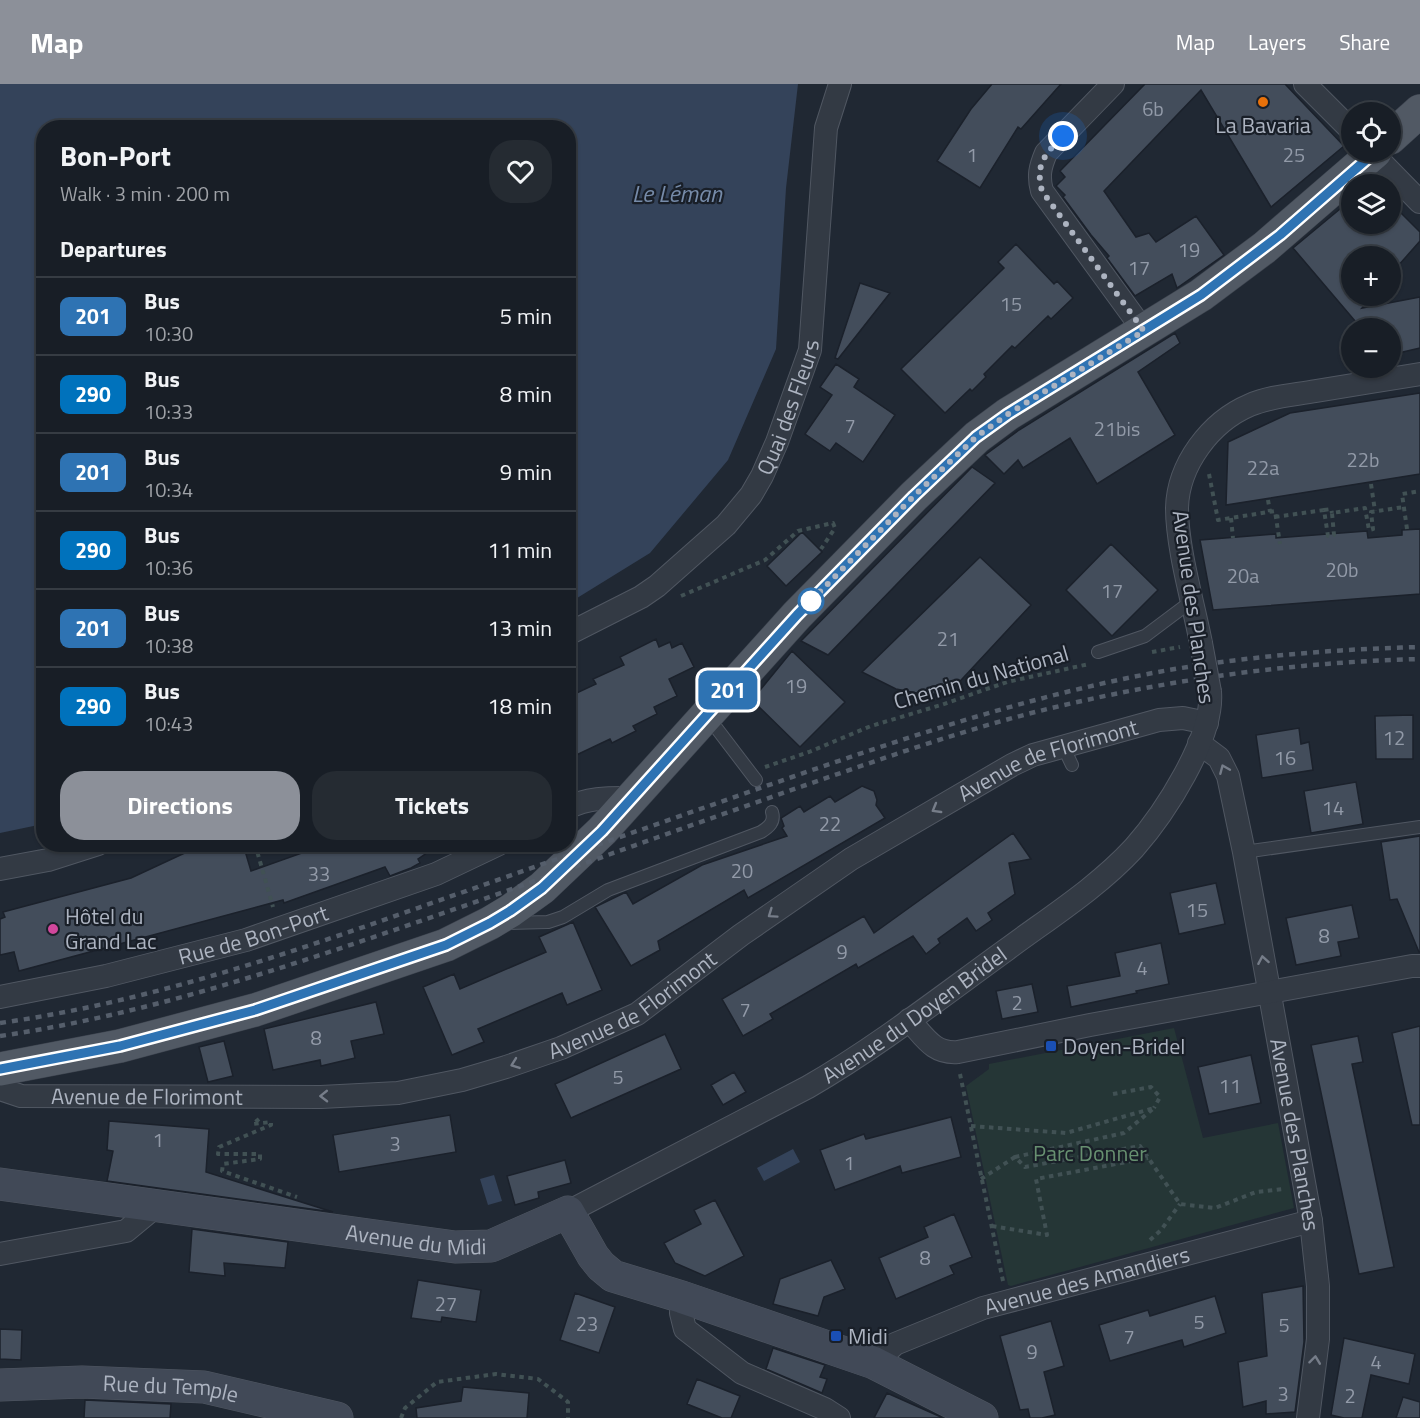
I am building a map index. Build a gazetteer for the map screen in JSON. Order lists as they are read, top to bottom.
{
  "streets": {
    "street": [
      "Quai des Fleurs",
      "Avenue des Planches",
      "Avenue de Florimont",
      "Rue de Bon-Port",
      "Avenue du Doyen Bridel",
      "Avenue du Midi",
      "Avenue des Amandiers",
      "Rue du Temple"
    ],
    "path": ["Chemin du National"]
  },
  "crossings": [
    ["Avenue des Planches", "Avenue de Florimont"],
    ["Avenue des Planches", "Avenue du Doyen Bridel"],
    ["Avenue des Planches", "Avenue des Amandiers"],
    ["Avenue de Florimont", "Avenue du Doyen Bridel"],
    ["Avenue du Doyen Bridel", "Avenue du Midi"]
  ],
  "one_way": ["Avenue des Planches", "Avenue de Florimont"],
  "water": ["Le Léman"],
  "parks": ["Parc Donner"],
  "places": {
    "other": ["La Bavaria", "Hôtel du Grand Lac"],
    "transit": ["Doyen-Bridel", "Midi"]
  },
  "lines": ["bus line 201"],
  "house_numbers": [
    "6b",
    "1",
    "25",
    "19",
    "17",
    "15",
    "7",
    "21bis",
    "22b",
    "22a",
    "20b",
    "20a",
    "17",
    "21",
    "19",
    "12",
    "16",
    "14",
    "22",
    "20",
    "33",
    "15",
    "8",
    "9",
    "4",
    "2",
    "7",
    "8",
    "5",
    "11",
    "1",
    "3",
    "1",
    "8",
    "27",
    "5",
    "23",
    "5",
    "7",
    "9",
    "4",
    "3",
    "2"
  ],
  "page": {
    "header": "Map",
    "nav": ["Map", "Layers", "Share"],
    "on_map": "201",
    "map_buttons": ["+", "−"],
    "heading": [
      ["Bon-Port", "Walk · 3 min · 200 m"],
      "Departures"
    ],
    "list": [
      {
        "mark": "201",
        "name": "Bus",
        "note": "10:30",
        "value": "5 min"
      },
      {
        "mark": "290",
        "name": "Bus",
        "note": "10:33",
        "value": "8 min"
      },
      {
        "mark": "201",
        "name": "Bus",
        "note": "10:34",
        "value": "9 min"
      },
      {
        "mark": "290",
        "name": "Bus",
        "note": "10:36",
        "value": "11 min"
      },
      {
        "mark": "201",
        "name": "Bus",
        "note": "10:38",
        "value": "13 min"
      },
      {
        "mark": "290",
        "name": "Bus",
        "note": "10:43",
        "value": "18 min"
      }
    ],
    "buttons": ["Directions", "Tickets"]
  }
}
